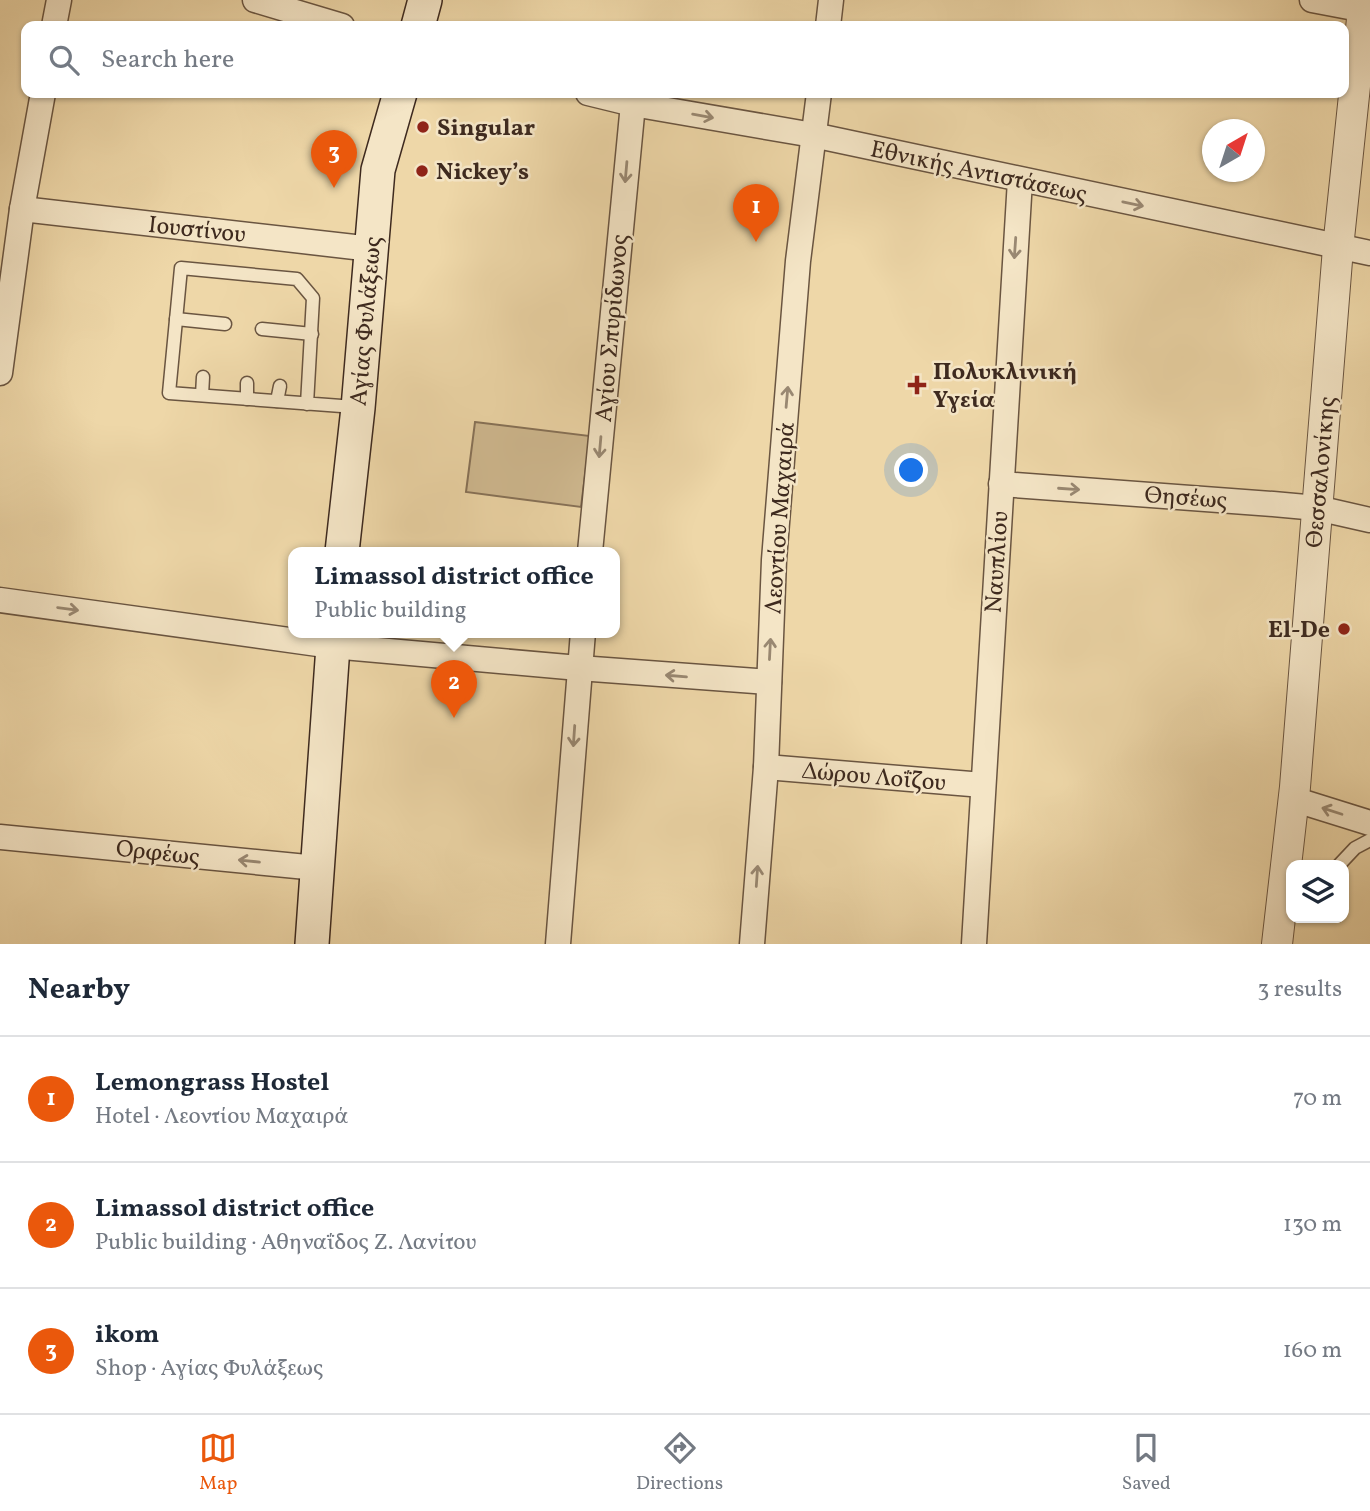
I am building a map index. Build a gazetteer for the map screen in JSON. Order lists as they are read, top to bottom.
{
  "streets": {
    "main road": ["Αγίας Φυλάξεως"],
    "street": [
      "Εθνικής Αντιστάσεως",
      "Ιουστίνου",
      "Αγίου Σπυρίδωνος",
      "Θεσσαλονίκης",
      "Θησέως",
      "Λεοντίου Μαχαιρά",
      "Ναυπλίου",
      "Δώρου Λοΐζου",
      "Ορφέως"
    ]
  },
  "crossings": [
    ["Εθνικής Αντιστάσεως", "Αγίου Σπυρίδωνος"],
    ["Εθνικής Αντιστάσεως", "Θεσσαλονίκης"],
    ["Εθνικής Αντιστάσεως", "Λεοντίου Μαχαιρά"],
    ["Εθνικής Αντιστάσεως", "Ναυπλίου"],
    ["Ιουστίνου", "Αγίας Φυλάξεως"],
    ["Θεσσαλονίκης", "Θησέως"],
    ["Θησέως", "Ναυπλίου"],
    ["Λεοντίου Μαχαιρά", "Δώρου Λοΐζου"],
    ["Ναυπλίου", "Δώρου Λοΐζου"]
  ],
  "one_way": [
    "Εθνικής Αντιστάσεως",
    "Αγίου Σπυρίδωνος",
    "Θησέως",
    "Λεοντίου Μαχαιρά",
    "Ναυπλίου",
    "Ορφέως"
  ],
  "places": {
    "other": ["Singular", "Nickey’s", "El-De"],
    "health": ["Πολυκλινική Υγεία"]
  },
  "north": "top right",
  "page": {
    "search": "Search here",
    "pins": ["3", "1", "2"],
    "popup": ["Limassol district office", "Public building"],
    "heading": ["Nearby", "3 results"],
    "list": [
      {
        "mark": "1",
        "name": "Lemongrass Hostel",
        "note": "Hotel · Λεοντίου Μαχαιρά",
        "value": "70 m"
      },
      {
        "mark": "2",
        "name": "Limassol district office",
        "note": "Public building · Αθηναΐδος Ζ. Λανίτου",
        "value": "130 m"
      },
      {
        "mark": "3",
        "name": "ikom",
        "note": "Shop · Αγίας Φυλάξεως",
        "value": "160 m"
      }
    ],
    "nav": ["Map", "Directions", "Saved"]
  }
}
